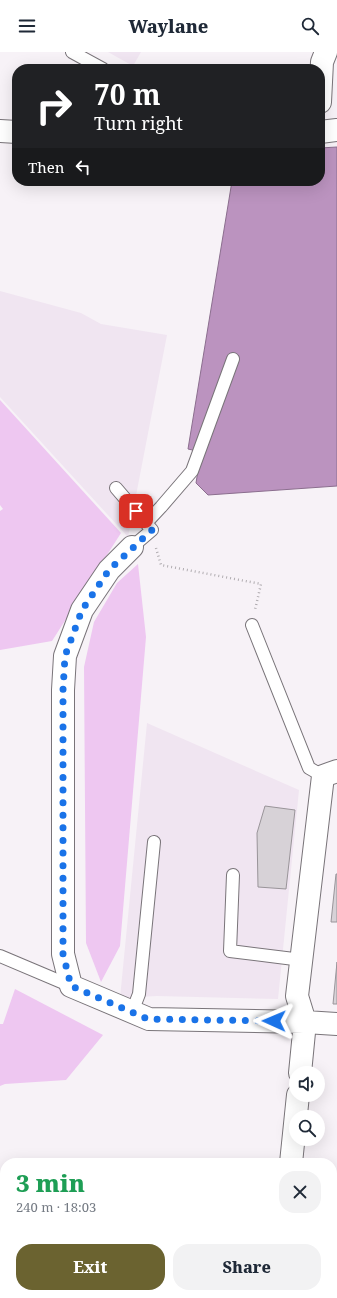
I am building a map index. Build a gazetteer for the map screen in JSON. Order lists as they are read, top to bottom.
{
  "page": {
    "header": "Waylane",
    "turn": ["70 m", "Turn right"],
    "then": "Then",
    "heading": ["3 min", "240 m · 18:03"],
    "buttons": ["Exit", "Share"]
  }
}
